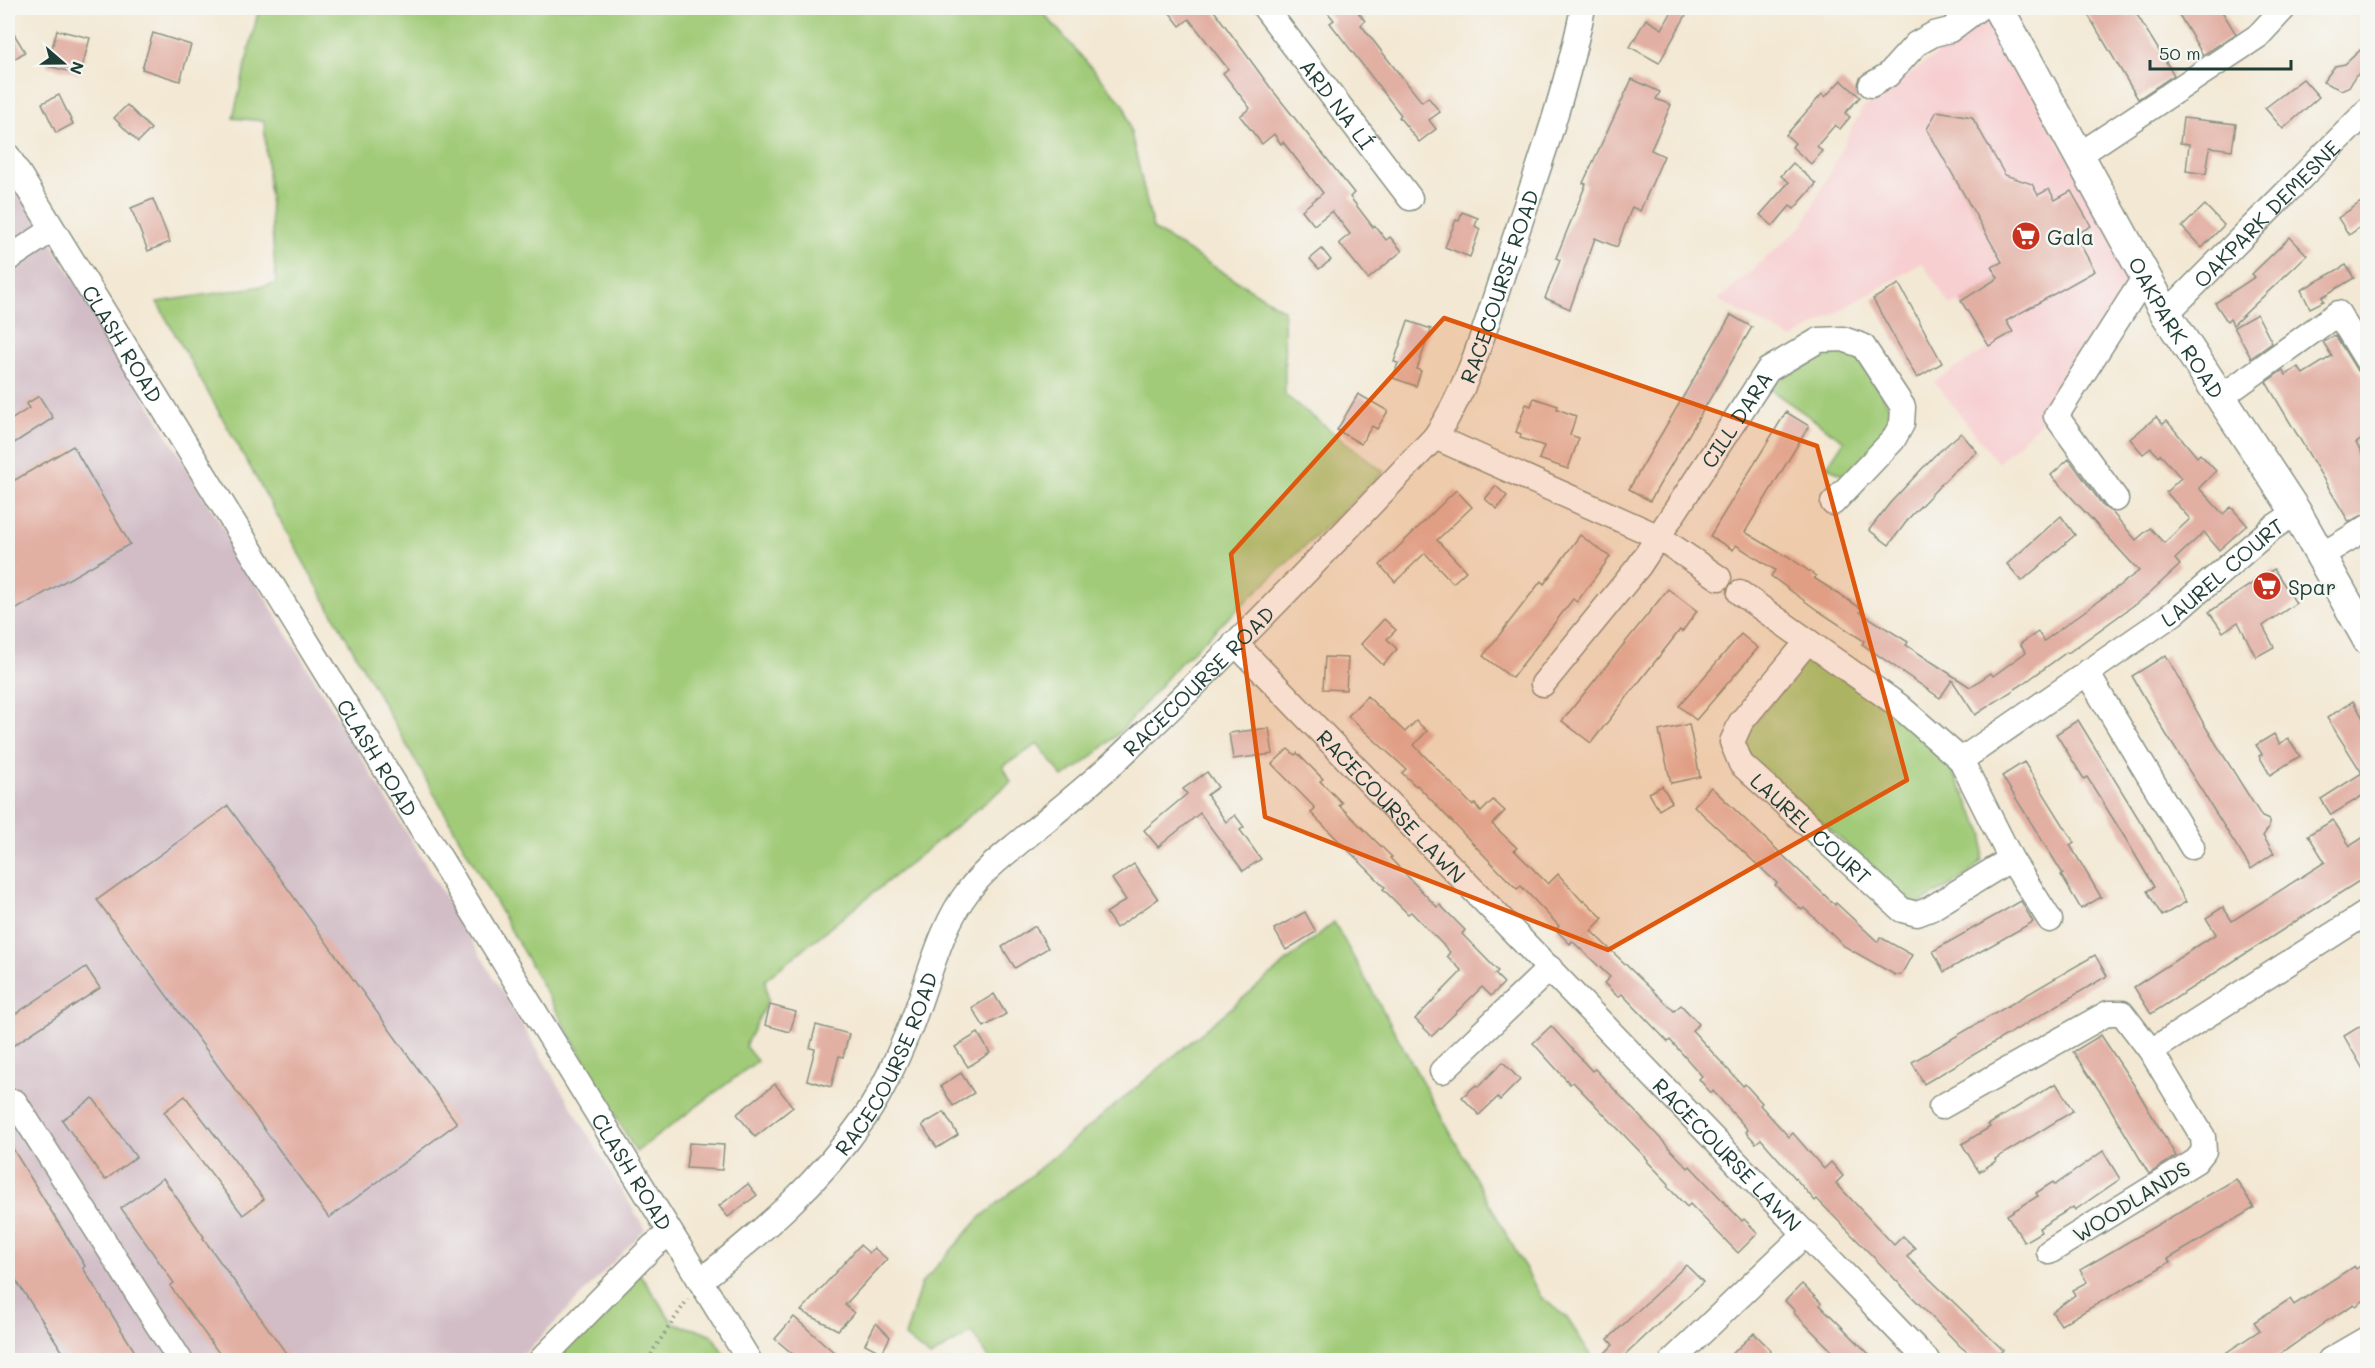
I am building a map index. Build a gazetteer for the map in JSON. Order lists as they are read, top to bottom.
{
  "streets": {
    "main road": ["OAKPARK ROAD"],
    "street": [
      "ARD NA LÍ",
      "OAKPARK DEMESNE",
      "RACECOURSE ROAD",
      "CLASH ROAD",
      "CILL DARA",
      "LAUREL COURT",
      "RACECOURSE LAWN",
      "WOODLANDS"
    ]
  },
  "crossings": [
    ["OAKPARK DEMESNE", "OAKPARK ROAD"],
    ["RACECOURSE ROAD", "CLASH ROAD"],
    ["RACECOURSE ROAD", "RACECOURSE LAWN"],
    ["OAKPARK ROAD", "LAUREL COURT"]
  ],
  "places": {
    "supermarket": ["Gala", "Spar"]
  },
  "scale_bar": "50 m",
  "north": "right"
}
